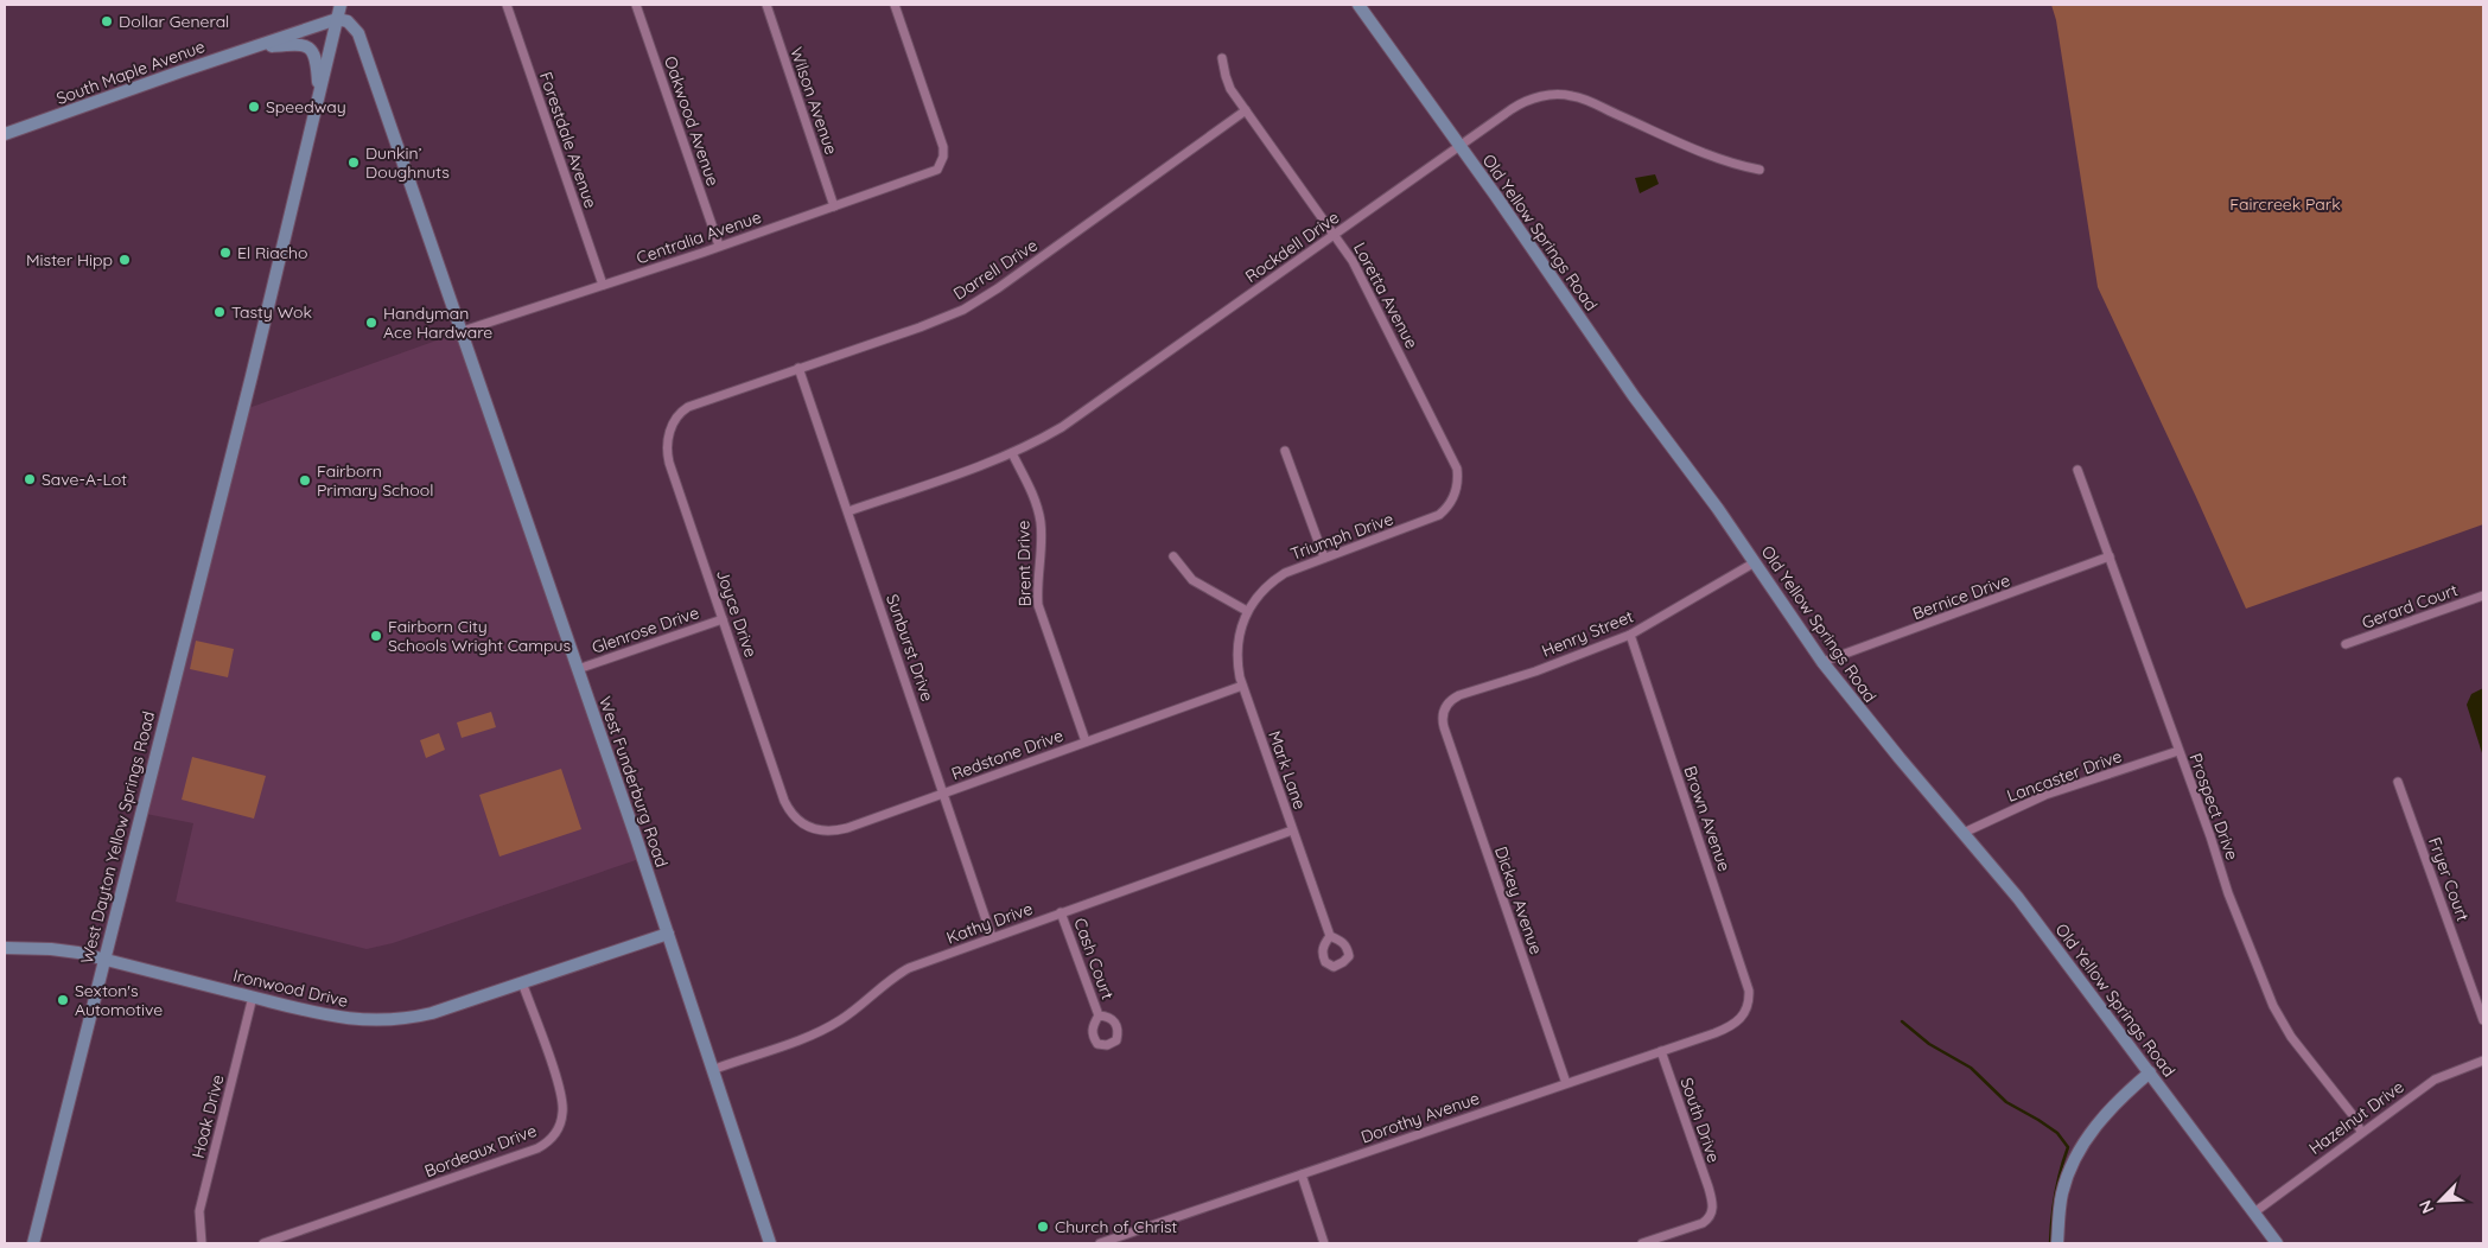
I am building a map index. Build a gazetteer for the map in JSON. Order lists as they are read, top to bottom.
{
  "streets": {
    "street": [
      "South Maple Avenue",
      "Wilson Avenue",
      "Oakwood Avenue",
      "Forestdale Avenue",
      "Old Yellow Springs Road",
      "Centralia Avenue",
      "Rockdell Drive",
      "Darrell Drive",
      "Loretta Avenue",
      "Triumph Drive",
      "Brent Drive",
      "Bernice Drive",
      "Gerard Court",
      "Joyce Drive",
      "Glenrose Drive",
      "Henry Street",
      "Sunburst Drive",
      "Redstone Drive",
      "Mark Lane",
      "Lancaster Drive",
      "West Funderburg Road",
      "Prospect Drive",
      "Brown Avenue",
      "West Dayton Yellow Springs Road",
      "Fryer Court",
      "Dickey Avenue",
      "Kathy Drive",
      "Cash Court",
      "Ironwood Drive",
      "Hoak Drive",
      "Dorothy Avenue",
      "Hazelnut Drive",
      "South Drive",
      "Bordeaux Drive"
    ]
  },
  "crossings": [
    ["South Maple Avenue", "West Funderburg Road"],
    ["South Maple Avenue", "West Dayton Yellow Springs Road"],
    ["Wilson Avenue", "Centralia Avenue"],
    ["Oakwood Avenue", "Centralia Avenue"],
    ["Forestdale Avenue", "Centralia Avenue"],
    ["Old Yellow Springs Road", "Rockdell Drive"],
    ["Old Yellow Springs Road", "Bernice Drive"],
    ["Old Yellow Springs Road", "Henry Street"],
    ["Old Yellow Springs Road", "Lancaster Drive"],
    ["Old Yellow Springs Road", "Hazelnut Drive"],
    ["Centralia Avenue", "West Funderburg Road"],
    ["Rockdell Drive", "Loretta Avenue"],
    ["Rockdell Drive", "Brent Drive"],
    ["Rockdell Drive", "Sunburst Drive"],
    ["Darrell Drive", "Loretta Avenue"],
    ["Darrell Drive", "Joyce Drive"],
    ["Darrell Drive", "Sunburst Drive"],
    ["Loretta Avenue", "Triumph Drive"],
    ["Triumph Drive", "Mark Lane"],
    ["Brent Drive", "Redstone Drive"],
    ["Bernice Drive", "Prospect Drive"],
    ["Joyce Drive", "Glenrose Drive"],
    ["Joyce Drive", "Redstone Drive"],
    ["Glenrose Drive", "West Funderburg Road"],
    ["Henry Street", "Brown Avenue"],
    ["Henry Street", "Dickey Avenue"],
    ["Sunburst Drive", "Redstone Drive"],
    ["Sunburst Drive", "Kathy Drive"],
    ["Redstone Drive", "Mark Lane"],
    ["Mark Lane", "Kathy Drive"],
    ["Lancaster Drive", "Prospect Drive"],
    ["West Funderburg Road", "West Dayton Yellow Springs Road"],
    ["West Funderburg Road", "Kathy Drive"],
    ["West Funderburg Road", "Ironwood Drive"],
    ["Prospect Drive", "Hazelnut Drive"],
    ["Brown Avenue", "Dorothy Avenue"],
    ["West Dayton Yellow Springs Road", "Ironwood Drive"],
    ["Dickey Avenue", "Dorothy Avenue"],
    ["Kathy Drive", "Cash Court"],
    ["Ironwood Drive", "Hoak Drive"],
    ["Ironwood Drive", "Bordeaux Drive"],
    ["Dorothy Avenue", "South Drive"]
  ],
  "parks": ["Faircreek Park"],
  "places": [
    "Dollar General",
    "Speedway",
    "Dunkin’ Doughnuts",
    "El Riacho",
    "Mister Hipp",
    "Tasty Wok",
    "Handyman Ace Hardware",
    "Save-A-Lot",
    "Fairborn Primary School",
    "Fairborn City Schools Wright Campus",
    "Sexton's Automotive",
    "Church of Christ"
  ],
  "north": "bottom left"
}
